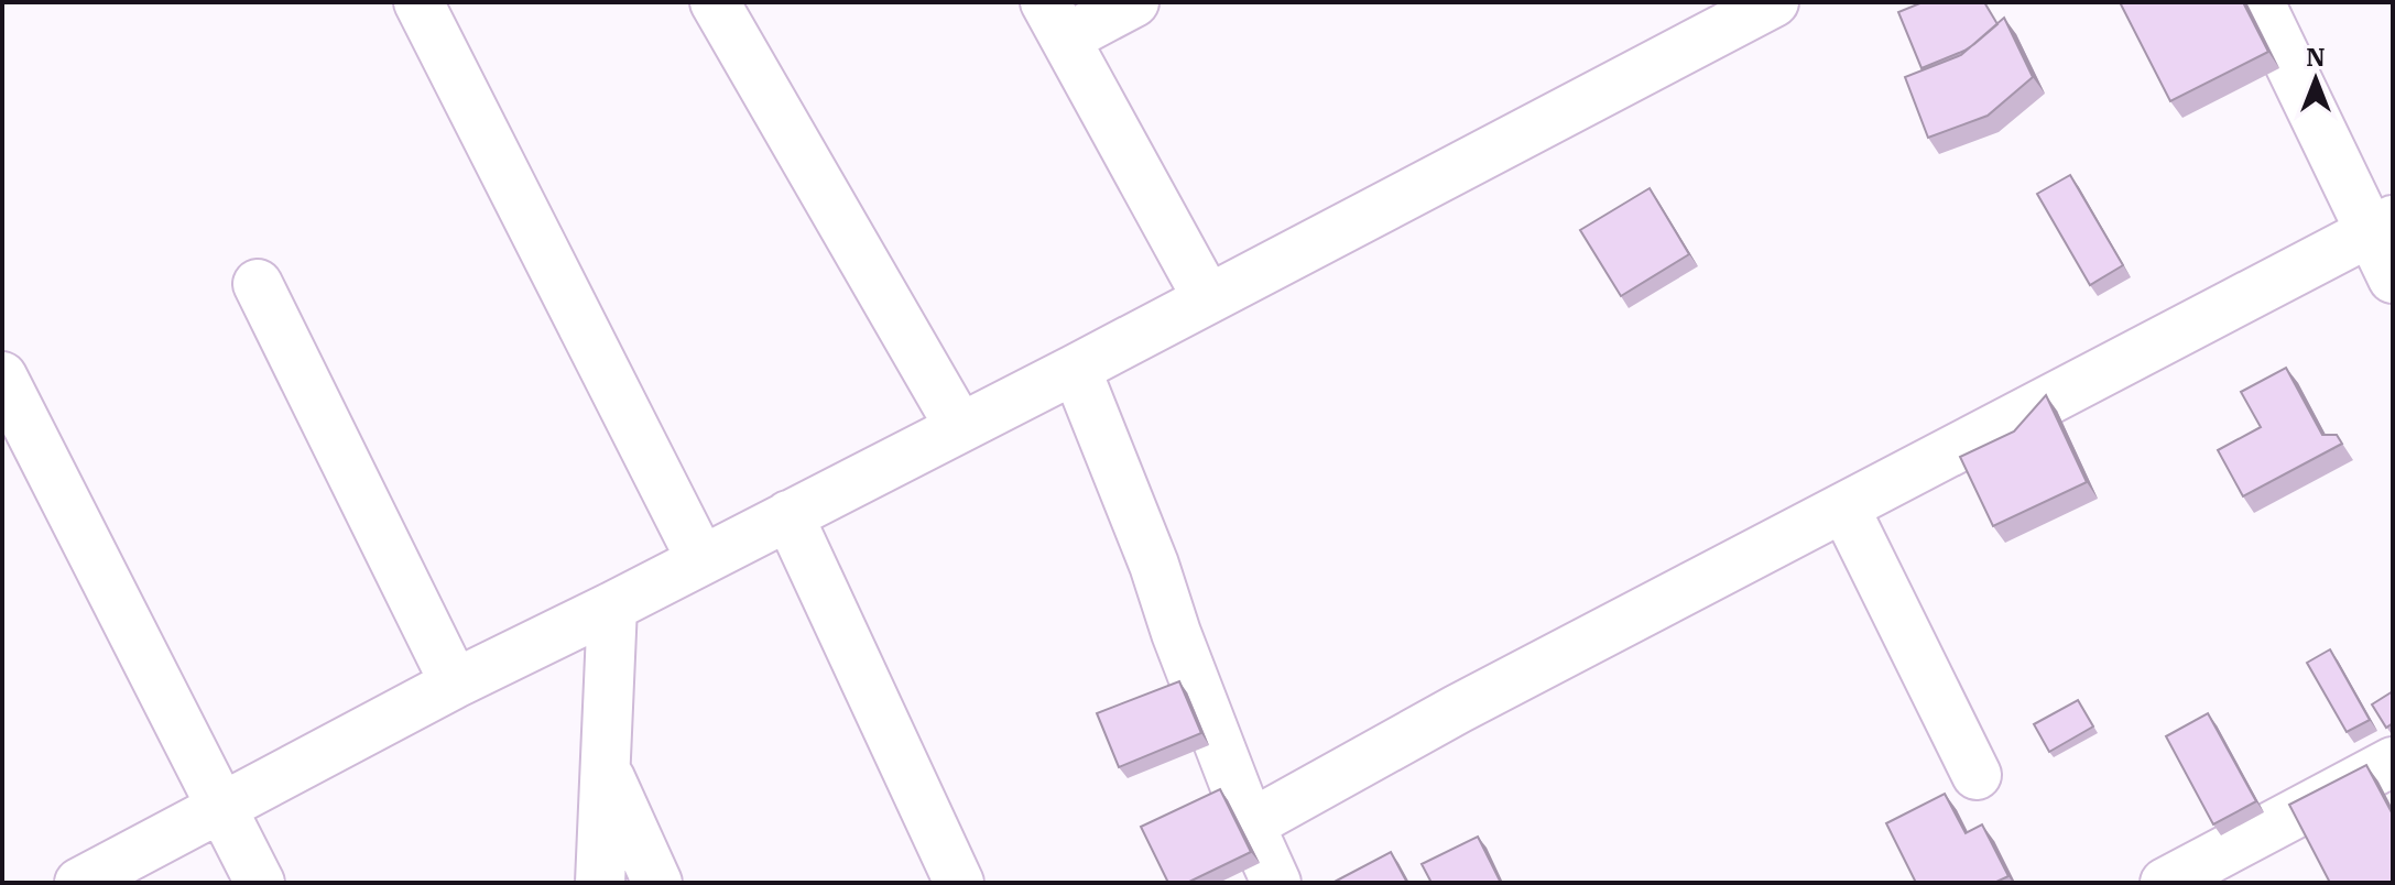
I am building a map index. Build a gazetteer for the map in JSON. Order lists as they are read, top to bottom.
{
  "north": "top"
}
